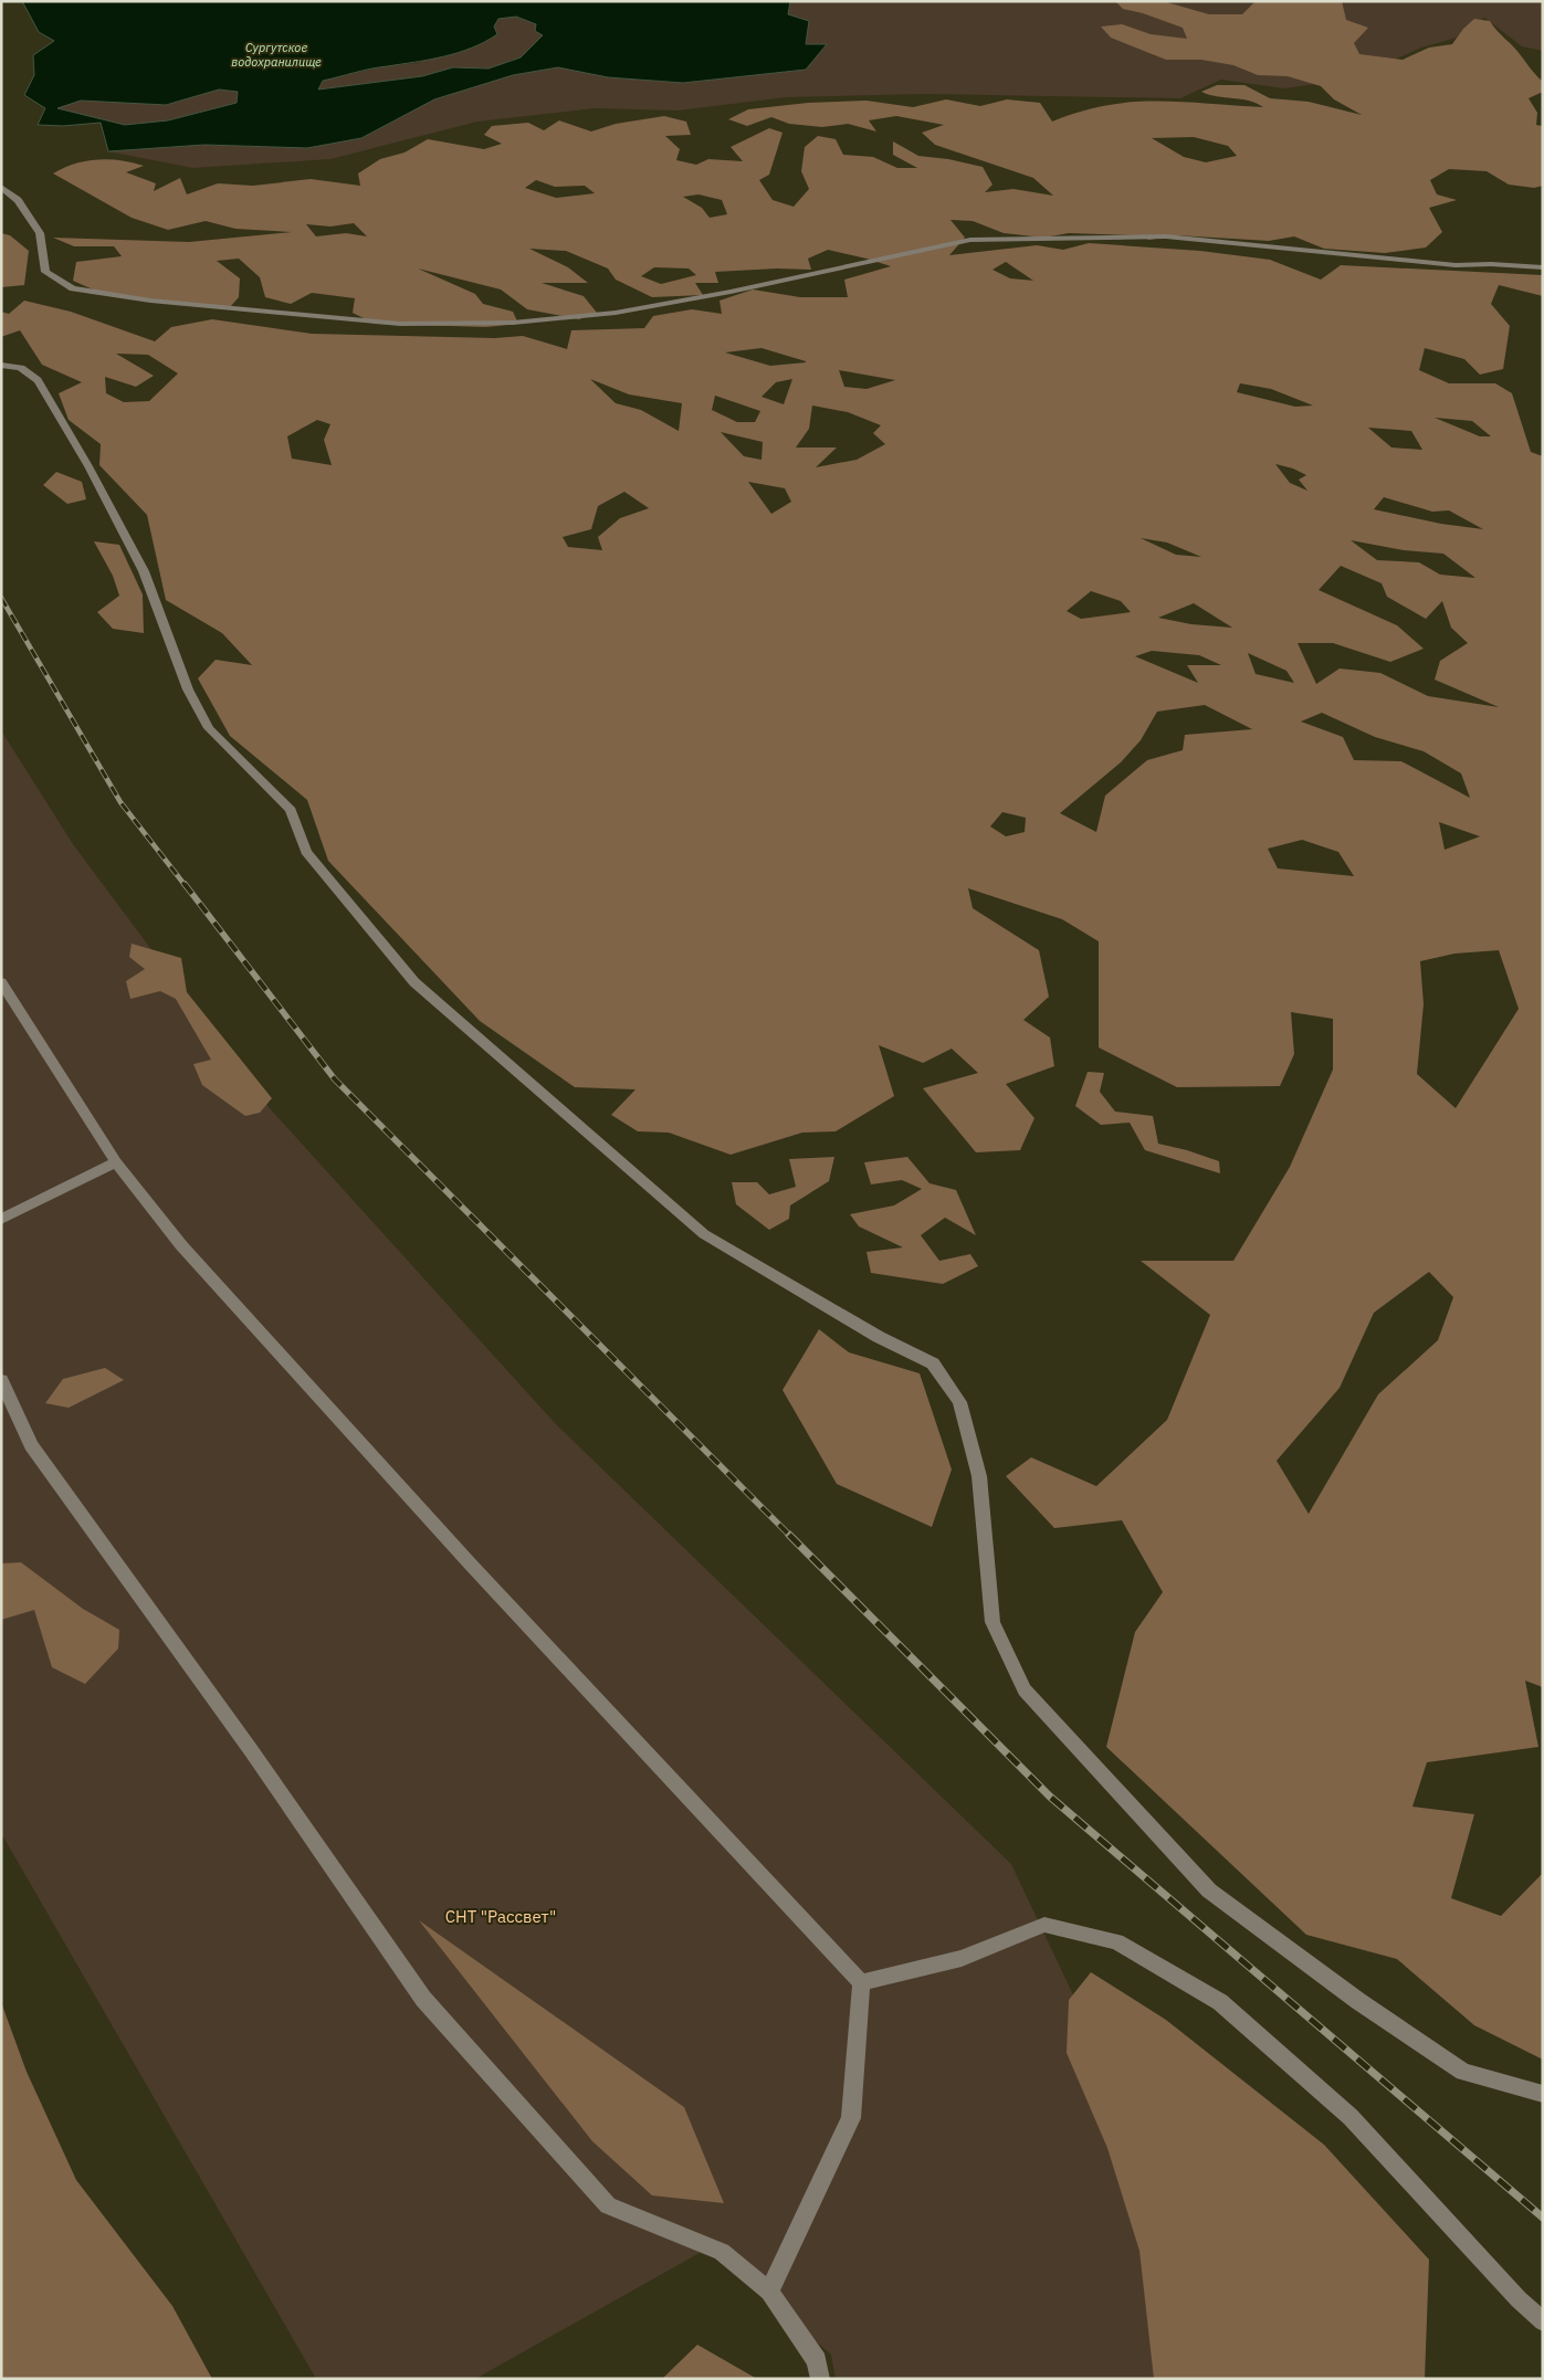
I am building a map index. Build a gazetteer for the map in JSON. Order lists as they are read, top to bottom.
{
  "water": ["Сургутское водохранилище"],
  "parks": ["СНТ \"Рассвет\""]
}
